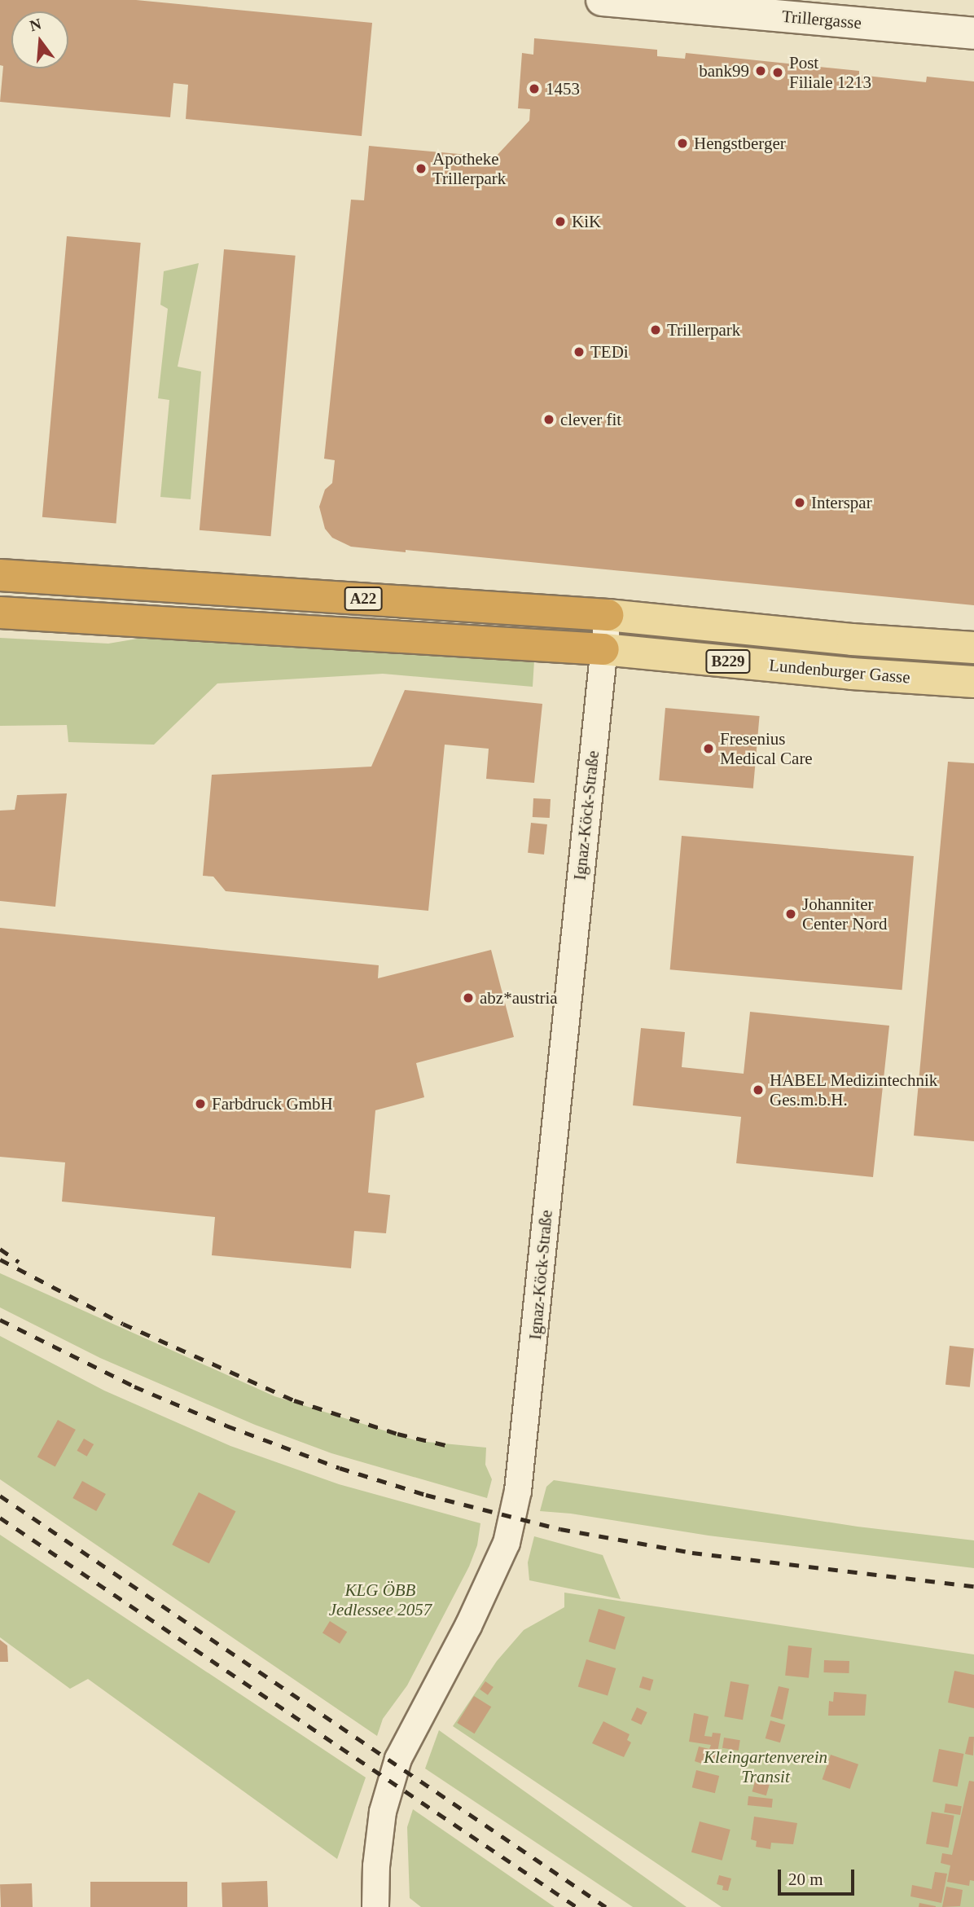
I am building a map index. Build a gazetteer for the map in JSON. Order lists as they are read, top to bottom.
{
  "streets": {
    "highway": ["A22"],
    "main road": ["B229", "Lundenburger Gasse"],
    "street": ["Trillergasse", "Ignaz-Köck-Straße"]
  },
  "crossings": [
    ["A22", "Lundenburger Gasse"],
    ["A22", "Ignaz-Köck-Straße"],
    ["Lundenburger Gasse", "Ignaz-Köck-Straße"]
  ],
  "parks": ["KLG ÖBB Jedlessee 2057", "Kleingartenverein Transit"],
  "places": [
    "bank99",
    "Post Filiale 1213",
    "1453",
    "Hengstberger",
    "Apotheke Trillerpark",
    "KiK",
    "Trillerpark",
    "TEDi",
    "clever fit",
    "Interspar",
    "Fresenius Medical Care",
    "Johanniter Center Nord",
    "abz*austria",
    "HABEL Medizintechnik Ges.m.b.H.",
    "Farbdruck GmbH"
  ],
  "scale_bar": "20 m",
  "north": "top"
}
